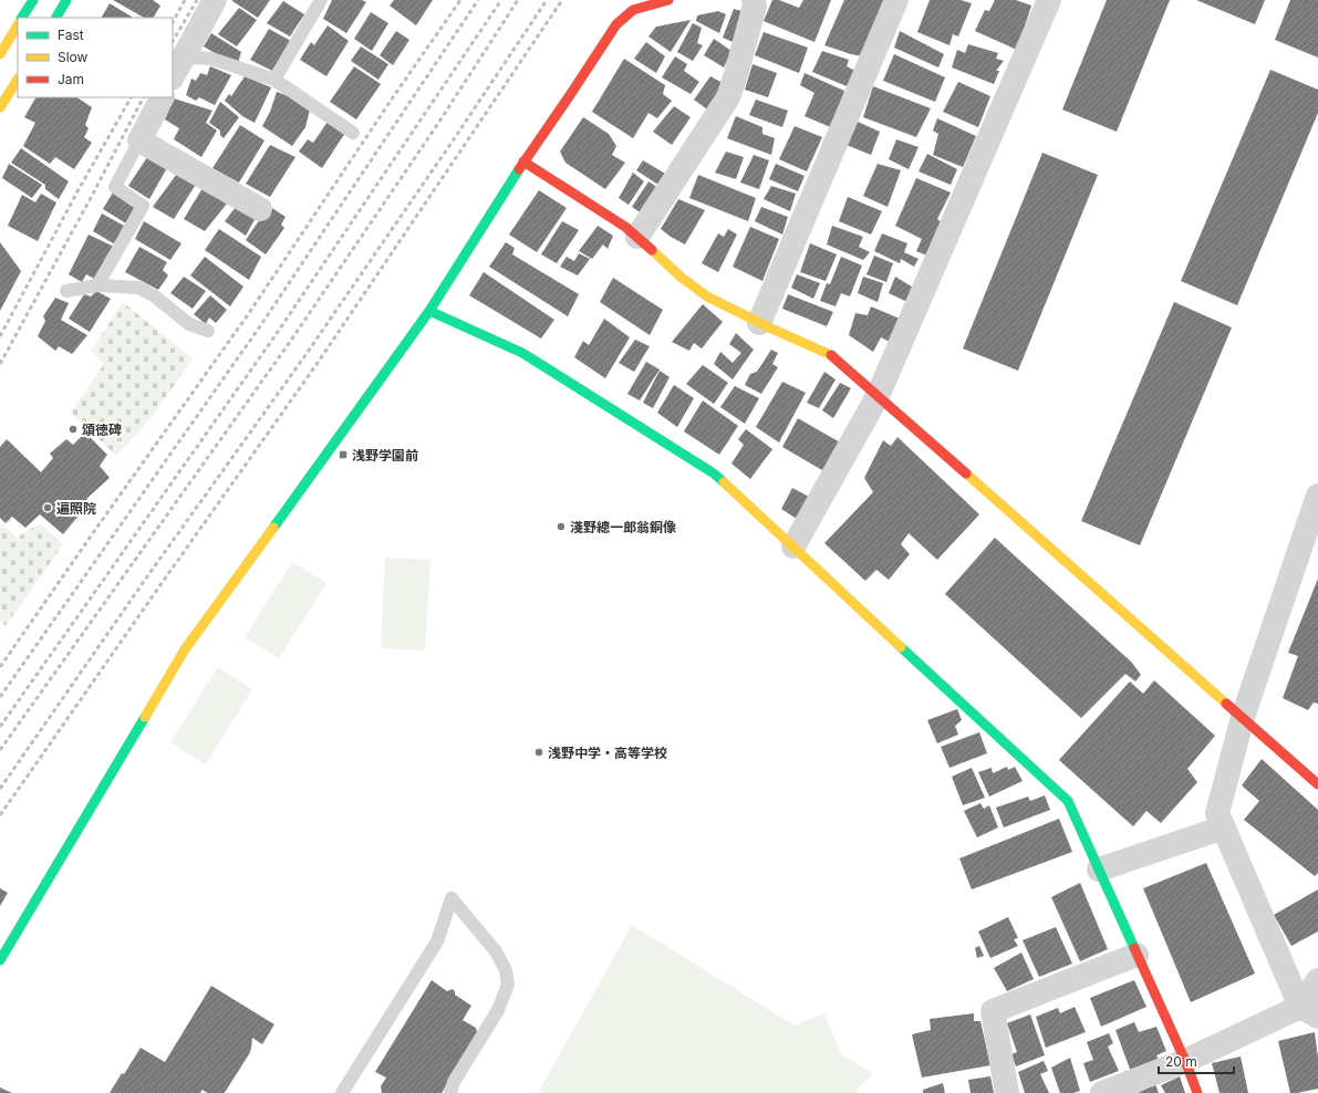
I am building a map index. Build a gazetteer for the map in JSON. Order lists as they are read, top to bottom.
{
  "places": {
    "other": [
      "頌徳碑",
      "遍照院",
      "淺野總一郎翁銅像",
      "浅野中学・高等学校"
    ],
    "transit": ["浅野学園前"]
  },
  "legend": ["Fast", "Slow", "Jam"],
  "scale_bar": "20 m"
}
